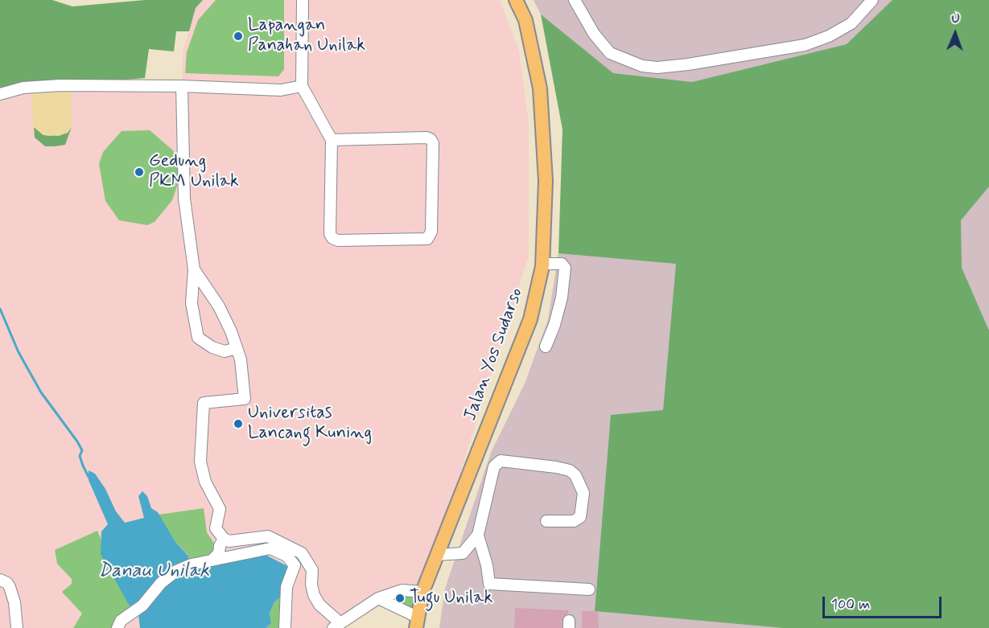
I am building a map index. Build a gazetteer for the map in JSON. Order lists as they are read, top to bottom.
{
  "streets": {
    "main road": ["Jalan Yos Sudarso"]
  },
  "water": ["Danau Unilak"],
  "places": [
    "Lapangan Panahan Unilak",
    "Gedung PKM Unilak",
    "Universitas Lancang Kuning",
    "Tugu Unilak"
  ],
  "scale_bar": "100 m",
  "north": "top"
}
